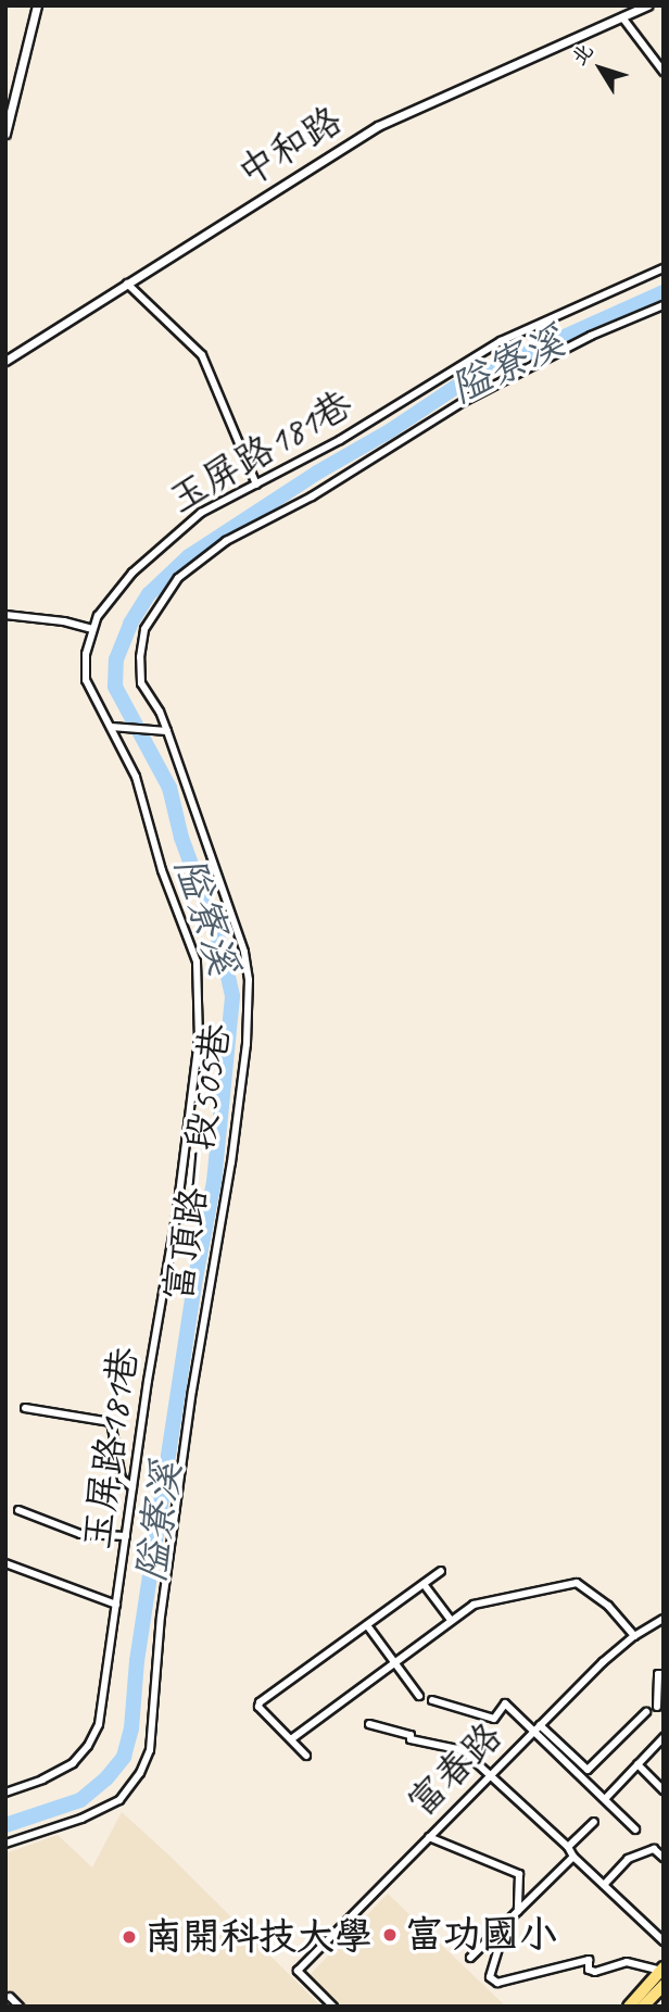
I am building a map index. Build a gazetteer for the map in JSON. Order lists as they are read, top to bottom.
{
  "streets": {
    "street": [
      "中和路",
      "玉屏路181巷",
      "富頂路一段505巷",
      "富春路"
    ]
  },
  "water": ["隘寮溪"],
  "places": ["富功國小", "南開科技大學"],
  "north": "top left"
}
